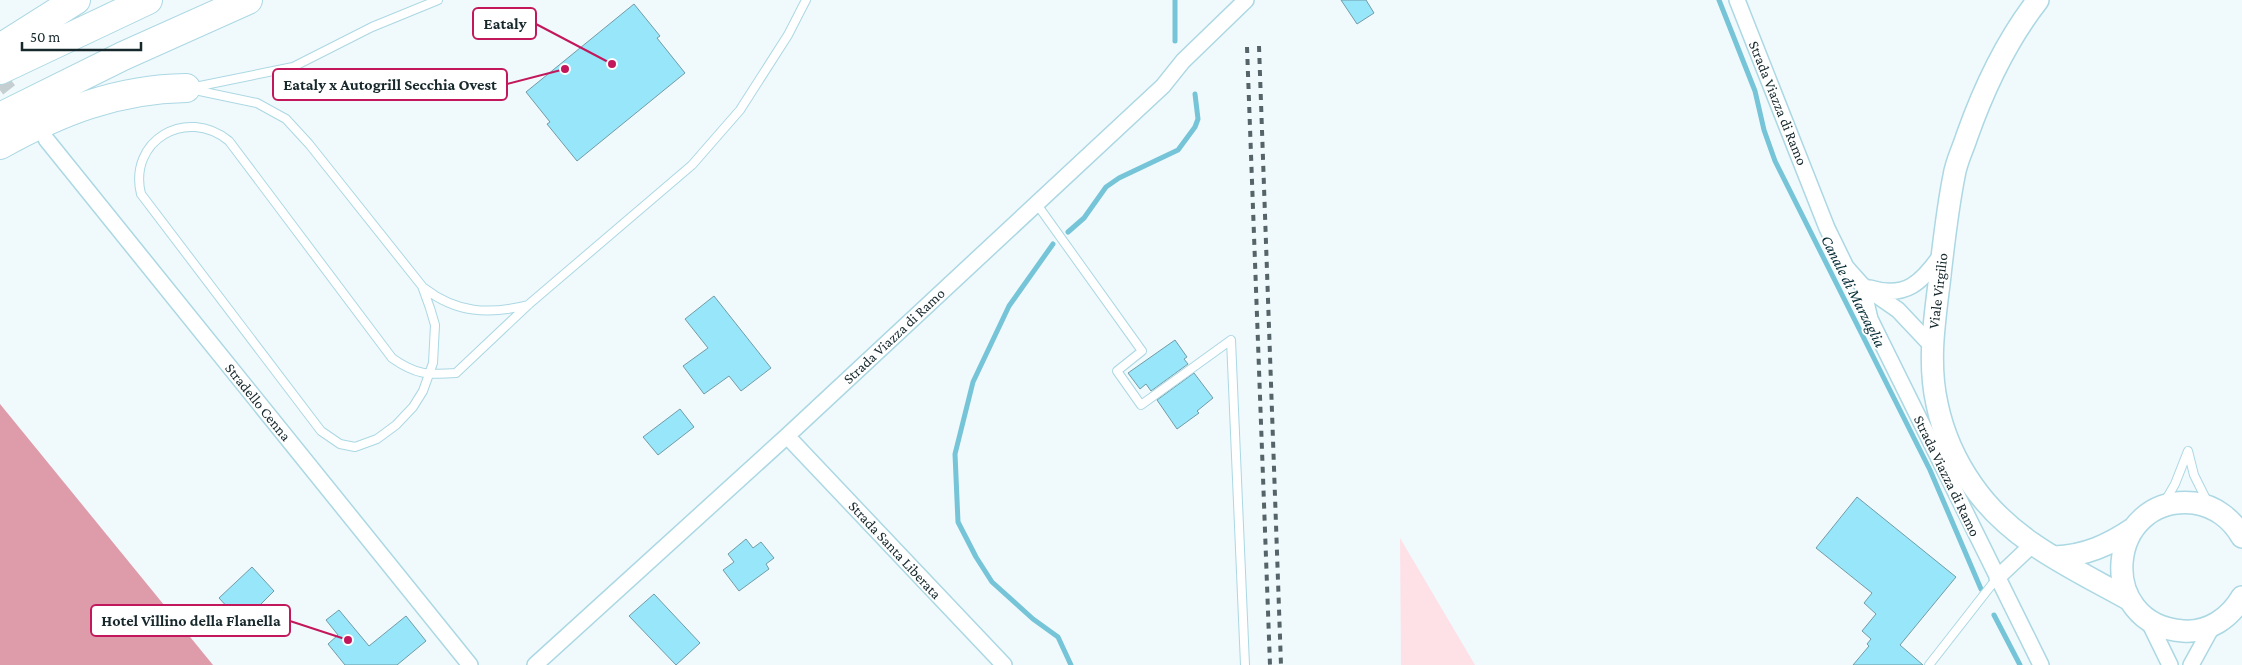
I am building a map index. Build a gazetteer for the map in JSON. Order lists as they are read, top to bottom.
{
  "streets": {
    "street": [
      "Strada Viazza di Ramo",
      "Viale Virgilio",
      "Stradello Cenna",
      "Strada Santa Liberata"
    ]
  },
  "crossings": [
    ["Strada Viazza di Ramo", "Viale Virgilio"],
    ["Strada Viazza di Ramo", "Strada Santa Liberata"]
  ],
  "water": ["Canale di Marzaglia"],
  "places": ["Eataly", "Eataly x Autogrill Secchia Ovest", "Hotel Villino della Flanella"],
  "scale_bar": "50 m"
}
